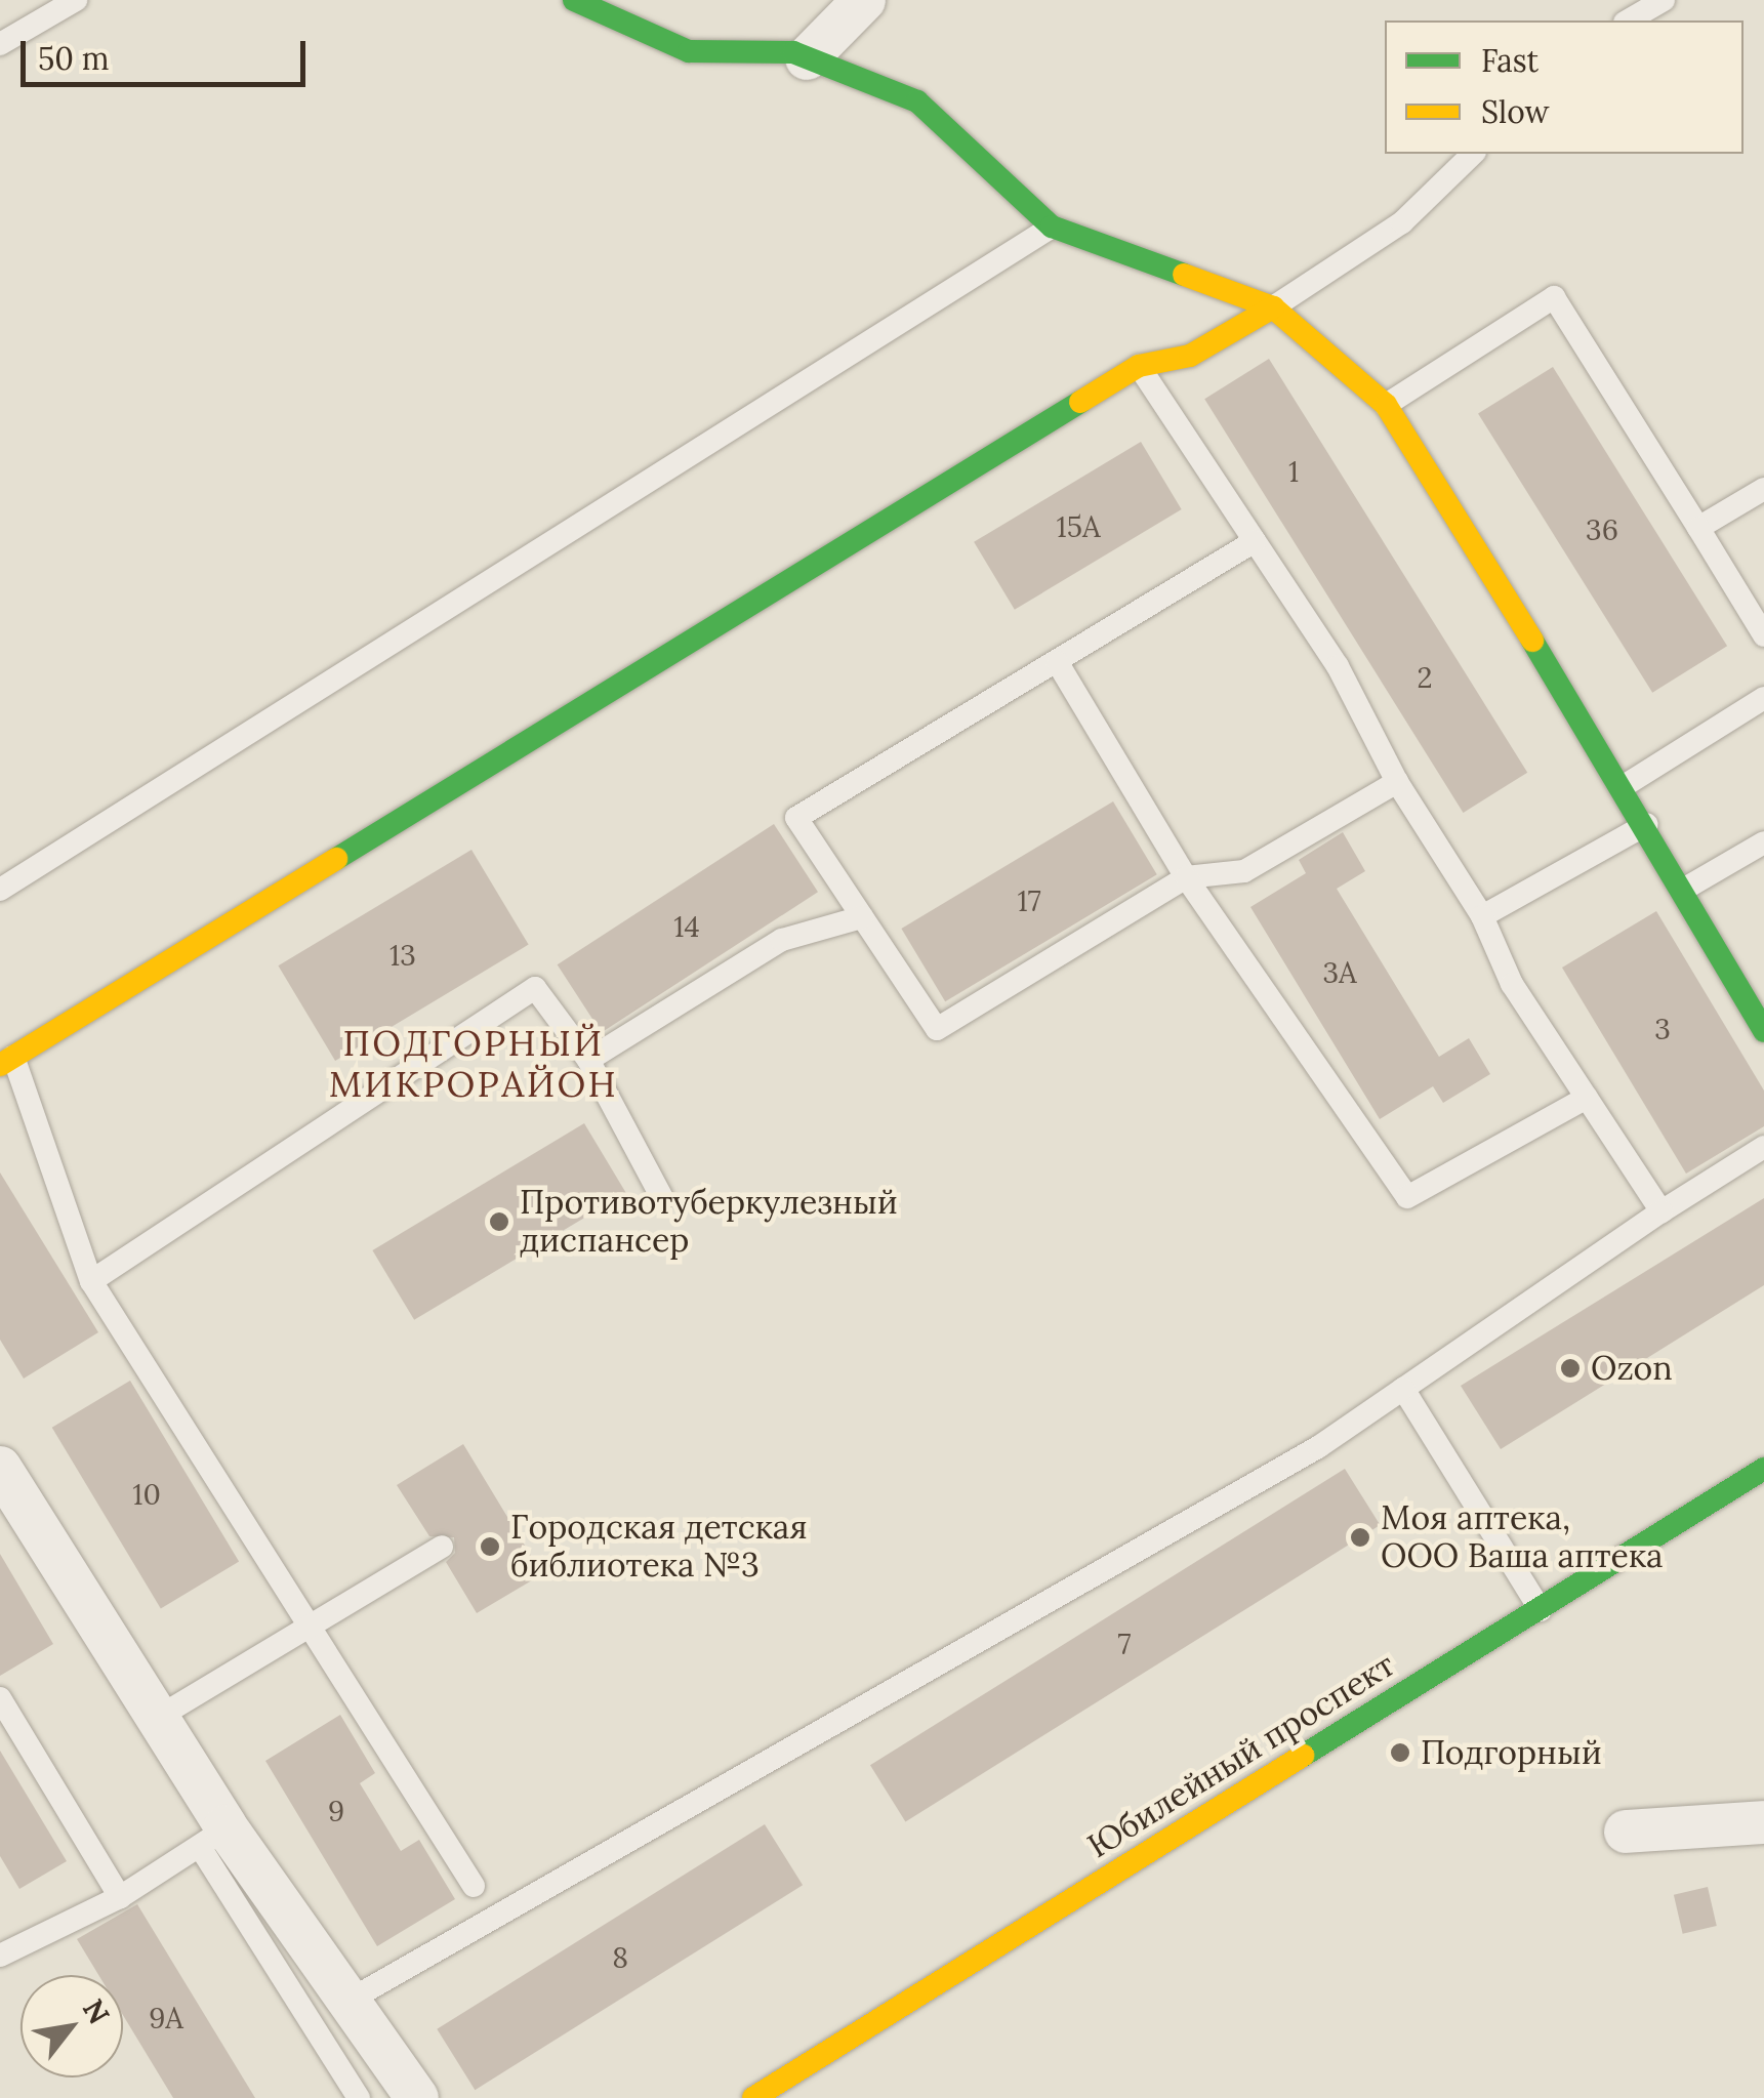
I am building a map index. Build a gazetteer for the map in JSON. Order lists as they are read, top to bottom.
{
  "streets": {
    "street": ["Юбилейный проспект"]
  },
  "districts": ["ПОДГОРНЫЙ МИКРОРАЙОН"],
  "places": [
    "Противотуберкулезный диспансер",
    "Ozon",
    "Моя аптека, ООО Ваша аптека",
    "Городская детская библиотека №3",
    "Подгорный"
  ],
  "house_numbers": [
    "1",
    "15А",
    "36",
    "2",
    "17",
    "14",
    "13",
    "3А",
    "3",
    "10",
    "7",
    "9",
    "8",
    "9А"
  ],
  "legend": ["Fast", "Slow"],
  "scale_bar": "50 m",
  "north": "top right"
}
